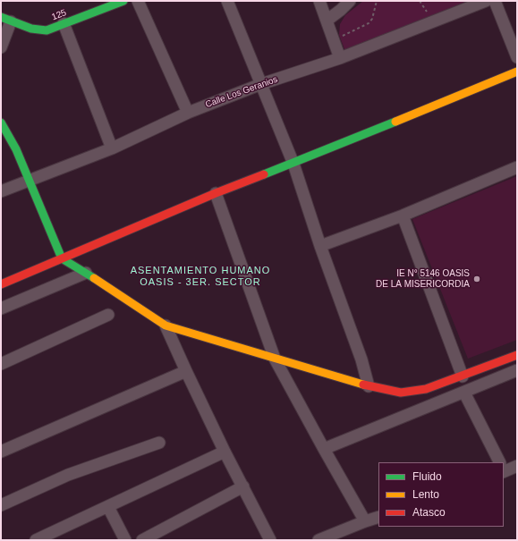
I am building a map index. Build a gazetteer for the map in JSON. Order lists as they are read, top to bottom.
{
  "streets": {
    "street": ["125", "Calle Los Geranios"]
  },
  "districts": ["ASENTAMIENTO HUMANO OASIS - 3ER. SECTOR"],
  "places": ["IE N° 5146 OASIS DE LA MISERICORDIA"],
  "legend": ["Fluido", "Lento", "Atasco"]
}
